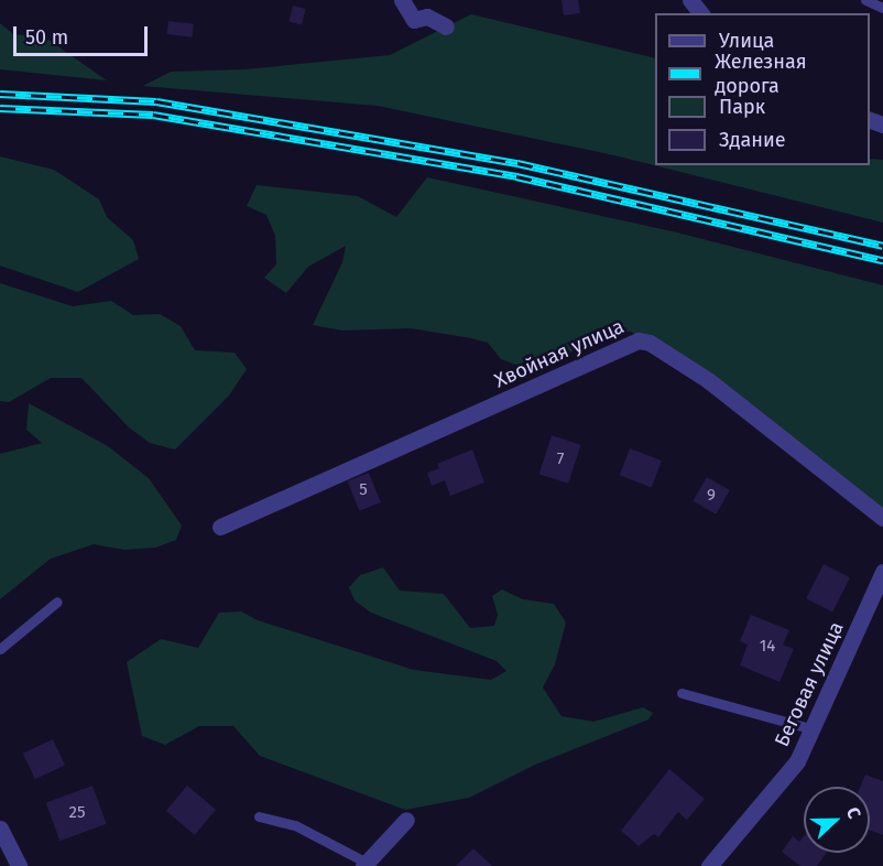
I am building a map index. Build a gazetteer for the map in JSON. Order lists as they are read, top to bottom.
{
  "streets": {
    "street": ["Хвойная улица", "Беговая улица"]
  },
  "house_numbers": [
    "7",
    "5",
    "9",
    "14",
    "25"
  ],
  "legend": [
    "Улица",
    "Железная дорога",
    "Парк",
    "Здание"
  ],
  "scale_bar": "50 m",
  "north": "right"
}
